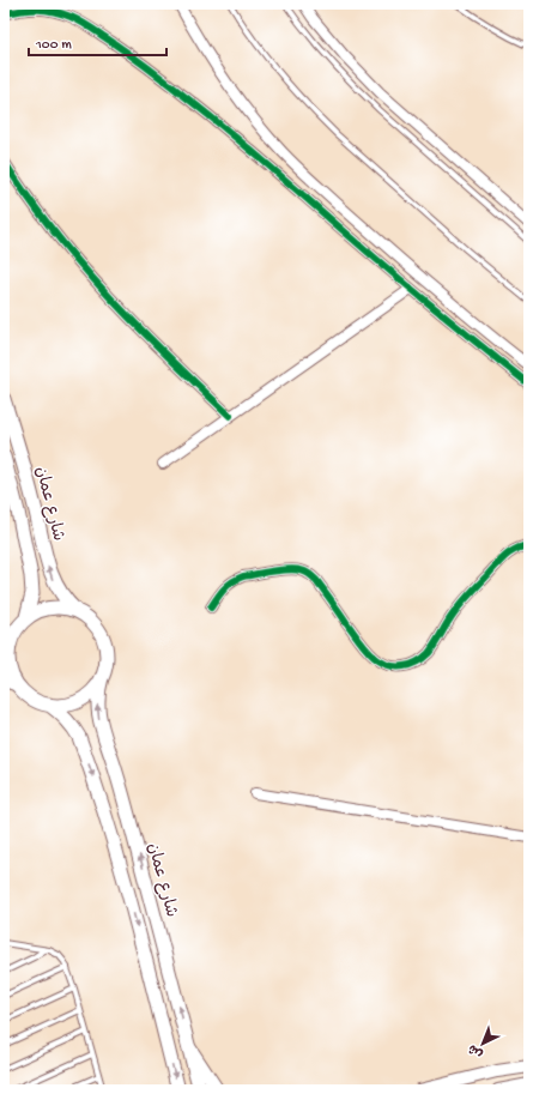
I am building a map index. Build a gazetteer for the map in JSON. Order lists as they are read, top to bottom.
{
  "streets": {
    "main road": ["شارع عمان"]
  },
  "scale_bar": "100 m",
  "north": "bottom left"
}
